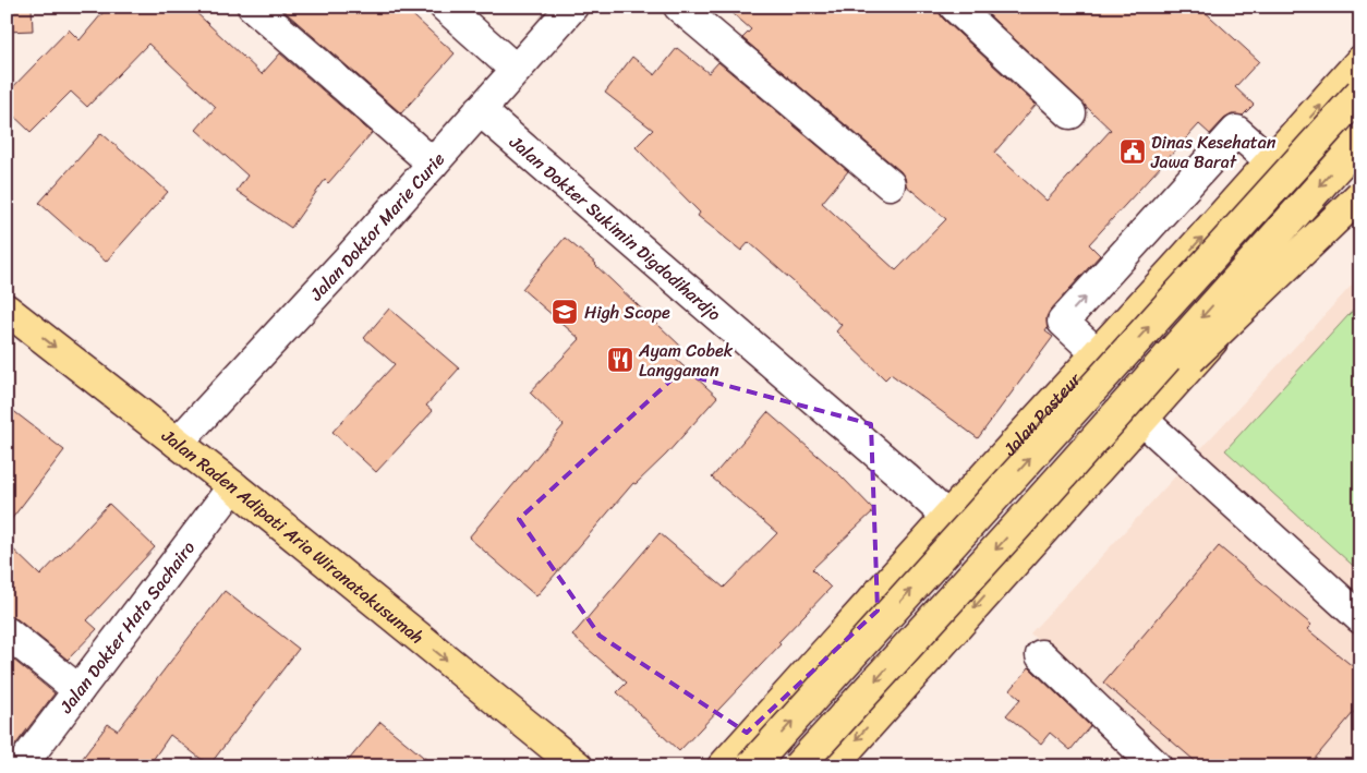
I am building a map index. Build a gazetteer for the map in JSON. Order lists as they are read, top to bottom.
{
  "streets": {
    "main road": ["Jalan Pasteur", "Jalan Raden Adipati Aria Wiranatakusumah"],
    "street": ["Jalan Doktor Marie Curie", "Jalan Dokter Sukimin Digdodihardjo", "Jalan Dokter Hata Sachairo"]
  },
  "crossings": [
    ["Jalan Doktor Marie Curie", "Jalan Dokter Sukimin Digdodihardjo"],
    ["Jalan Doktor Marie Curie", "Jalan Raden Adipati Aria Wiranatakusumah"],
    ["Jalan Dokter Sukimin Digdodihardjo", "Jalan Pasteur"],
    ["Jalan Raden Adipati Aria Wiranatakusumah", "Jalan Dokter Hata Sachairo"]
  ],
  "one_way": ["Jalan Raden Adipati Aria Wiranatakusumah"],
  "places": {
    "public building": ["Dinas Kesehatan Jawa Barat"],
    "school or university": ["High Scope"],
    "restaurant": ["Ayam Cobek Langganan"]
  }
}
